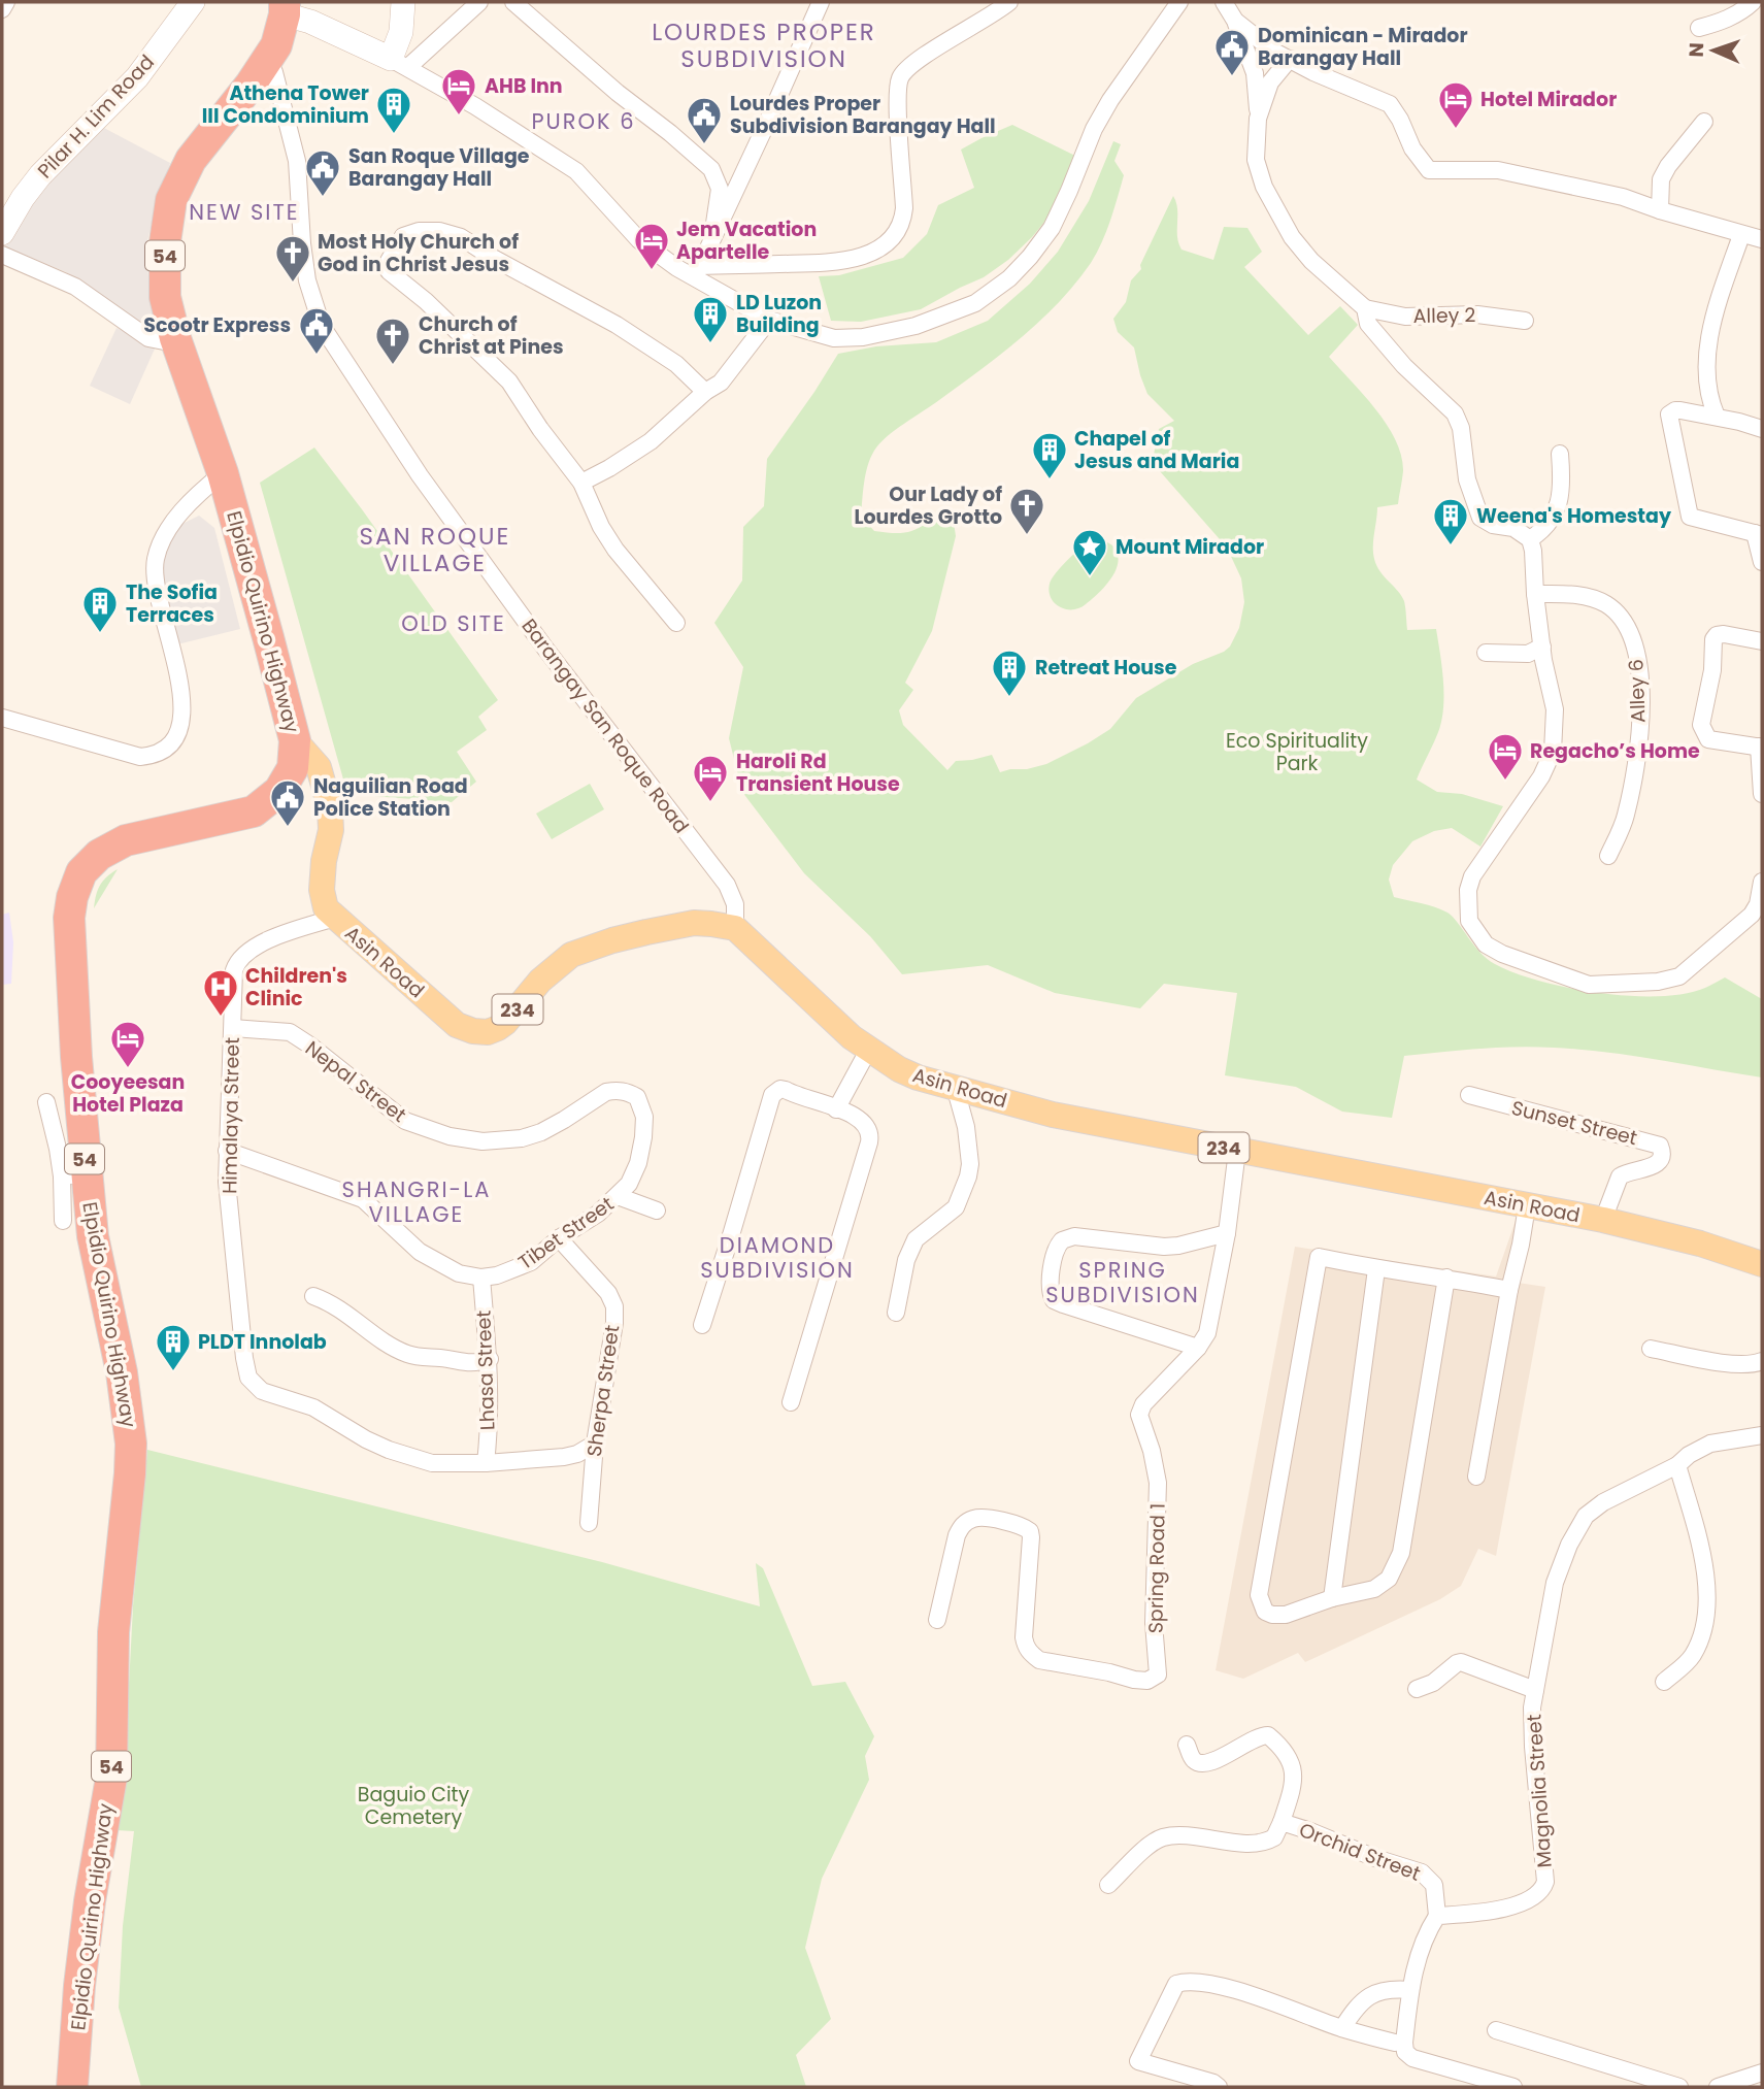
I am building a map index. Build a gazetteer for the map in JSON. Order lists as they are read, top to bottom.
{
  "streets": {
    "highway": ["54", "Elpidio Quirino Highway"],
    "main road": ["Pilar H. Lim Road", "Asin Road", "234"],
    "street": [
      "Alley 2",
      "Alley 6",
      "Barangay San Roque Road",
      "Nepal Street",
      "Himalaya Street",
      "Sunset Street",
      "Tibet Street",
      "Lhasa Street",
      "Sherpa Street",
      "Spring Road 1",
      "Magnolia Street",
      "Orchid Street"
    ]
  },
  "crossings": [
    ["Elpidio Quirino Highway", "Barangay San Roque Road"],
    ["Elpidio Quirino Highway", "Asin Road"],
    ["Barangay San Roque Road", "Asin Road"],
    ["Asin Road", "Himalaya Street"],
    ["Asin Road", "Sunset Street"],
    ["Asin Road", "Spring Road 1"],
    ["Nepal Street", "Himalaya Street"],
    ["Nepal Street", "Tibet Street"],
    ["Himalaya Street", "Tibet Street"],
    ["Himalaya Street", "Lhasa Street"],
    ["Tibet Street", "Lhasa Street"],
    ["Tibet Street", "Sherpa Street"],
    ["Magnolia Street", "Orchid Street"]
  ],
  "districts": [
    "LOURDES PROPER SUBDIVISION",
    "PUROK 6",
    "NEW SITE",
    "SAN ROQUE VILLAGE",
    "OLD SITE",
    "SHANGRI-LA VILLAGE",
    "DIAMOND SUBDIVISION",
    "SPRING SUBDIVISION"
  ],
  "parks": ["Eco Spirituality Park", "Baguio City Cemetery"],
  "places": {
    "public building": [
      "Dominican - Mirador Barangay Hall",
      "Lourdes Proper Subdivision Barangay Hall",
      "San Roque Village Barangay Hall",
      "Scootr Express",
      "Naguilian Road Police Station"
    ],
    "hotel": [
      "AHB Inn",
      "Hotel Mirador",
      "Jem Vacation Apartelle",
      "Regacho’s Home",
      "Haroli Rd Transient House",
      "Cooyeesan Hotel Plaza"
    ],
    "building": [
      "Athena Tower III Condominium",
      "LD Luzon Building",
      "Chapel of Jesus and Maria",
      "Weena's Homestay",
      "The Sofia Terraces",
      "Retreat House",
      "PLDT Innolab"
    ],
    "church": ["Most Holy Church of God in Christ Jesus", "Church of Christ at Pines", "Our Lady of Lourdes Grotto"],
    "place": ["Mount Mirador"],
    "hospital": ["Children's Clinic"]
  },
  "north": "left"
}
